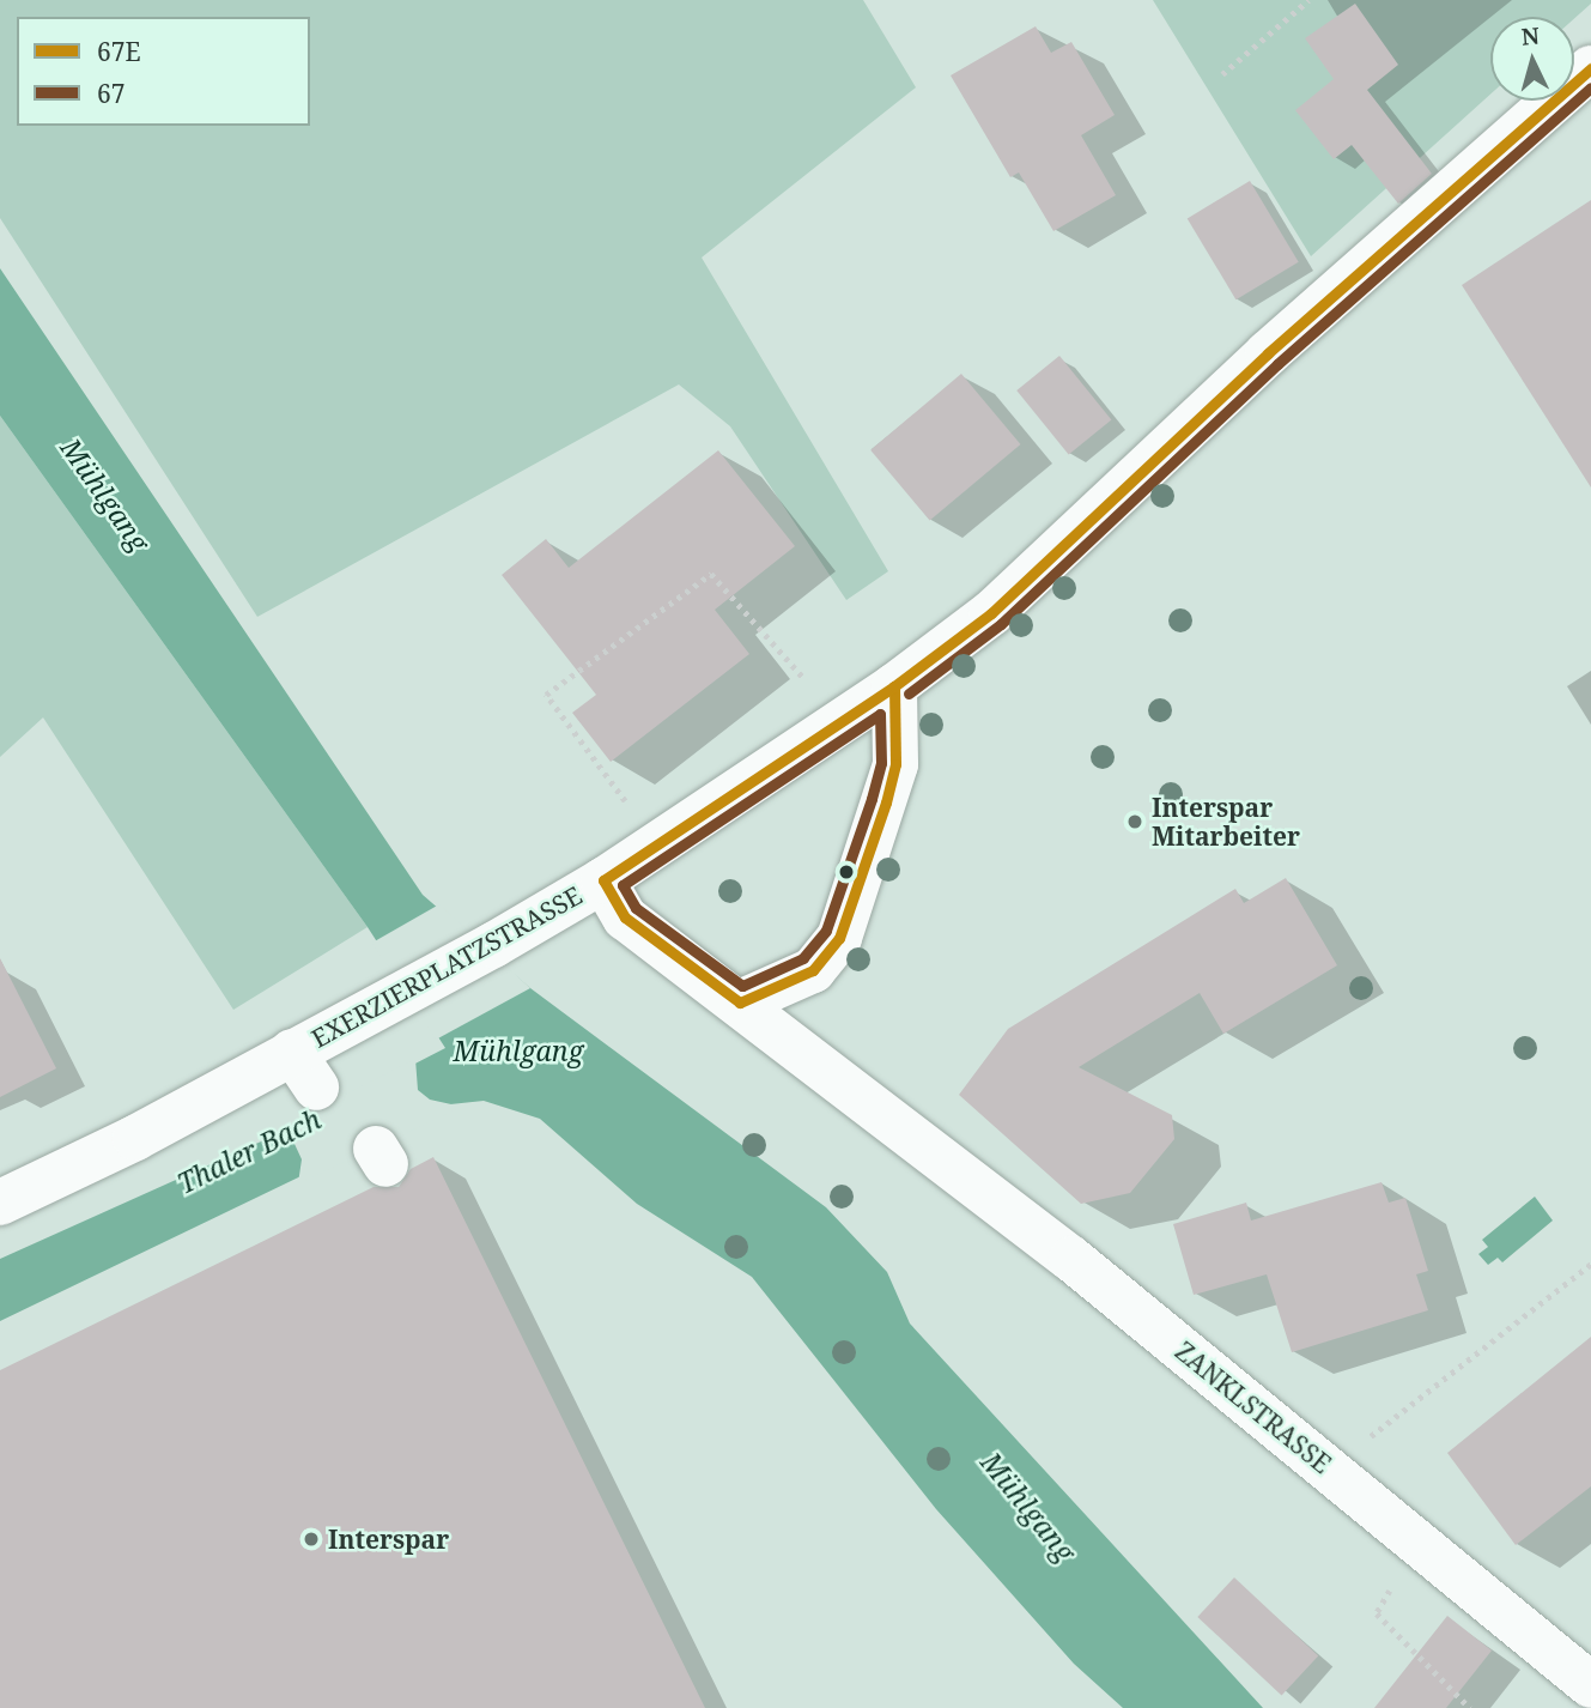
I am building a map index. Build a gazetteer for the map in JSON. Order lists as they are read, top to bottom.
{
  "streets": {
    "street": ["EXERZIERPLATZSTRASSE", "ZANKLSTRASSE"]
  },
  "crossings": [
    ["EXERZIERPLATZSTRASSE", "ZANKLSTRASSE"]
  ],
  "water": ["Mühlgang", "Thaler Bach"],
  "places": ["Interspar Mitarbeiter", "Interspar"],
  "lines": ["transit line 67E", "transit line 67"],
  "legend": ["67E", "67"],
  "north": "top"
}
